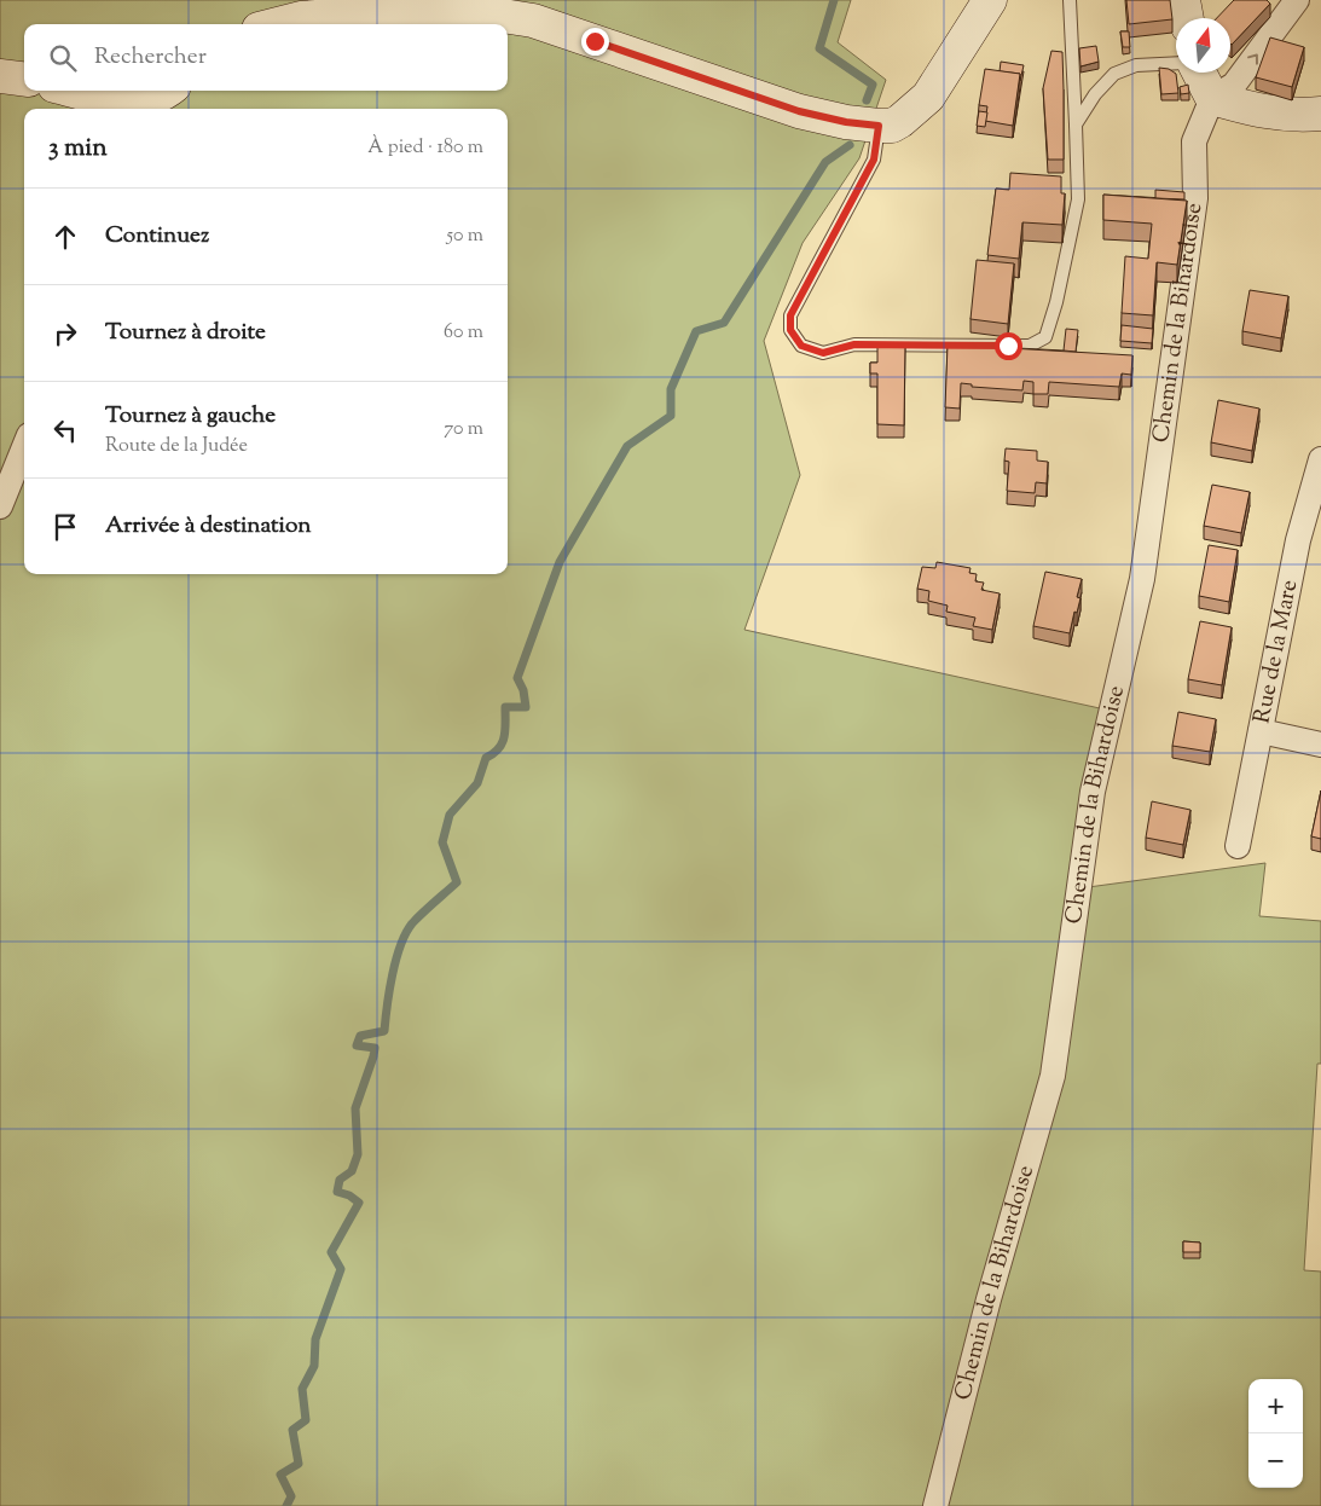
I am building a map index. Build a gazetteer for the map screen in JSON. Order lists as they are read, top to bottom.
{
  "streets": {
    "street": ["Chemin de la Bihardoise", "Rue de la Mare"]
  },
  "north": "top",
  "page": {
    "search": "Rechercher",
    "heading": ["3 min", "À pied · 180 m"],
    "list": [
      ["Continuez", "50 m"],
      ["Tournez à droite", "60 m"],
      ["Tournez à gauche", "Route de la Judée", "70 m"],
      "Arrivée à destination"
    ],
    "map_buttons": ["+", "−"]
  }
}
